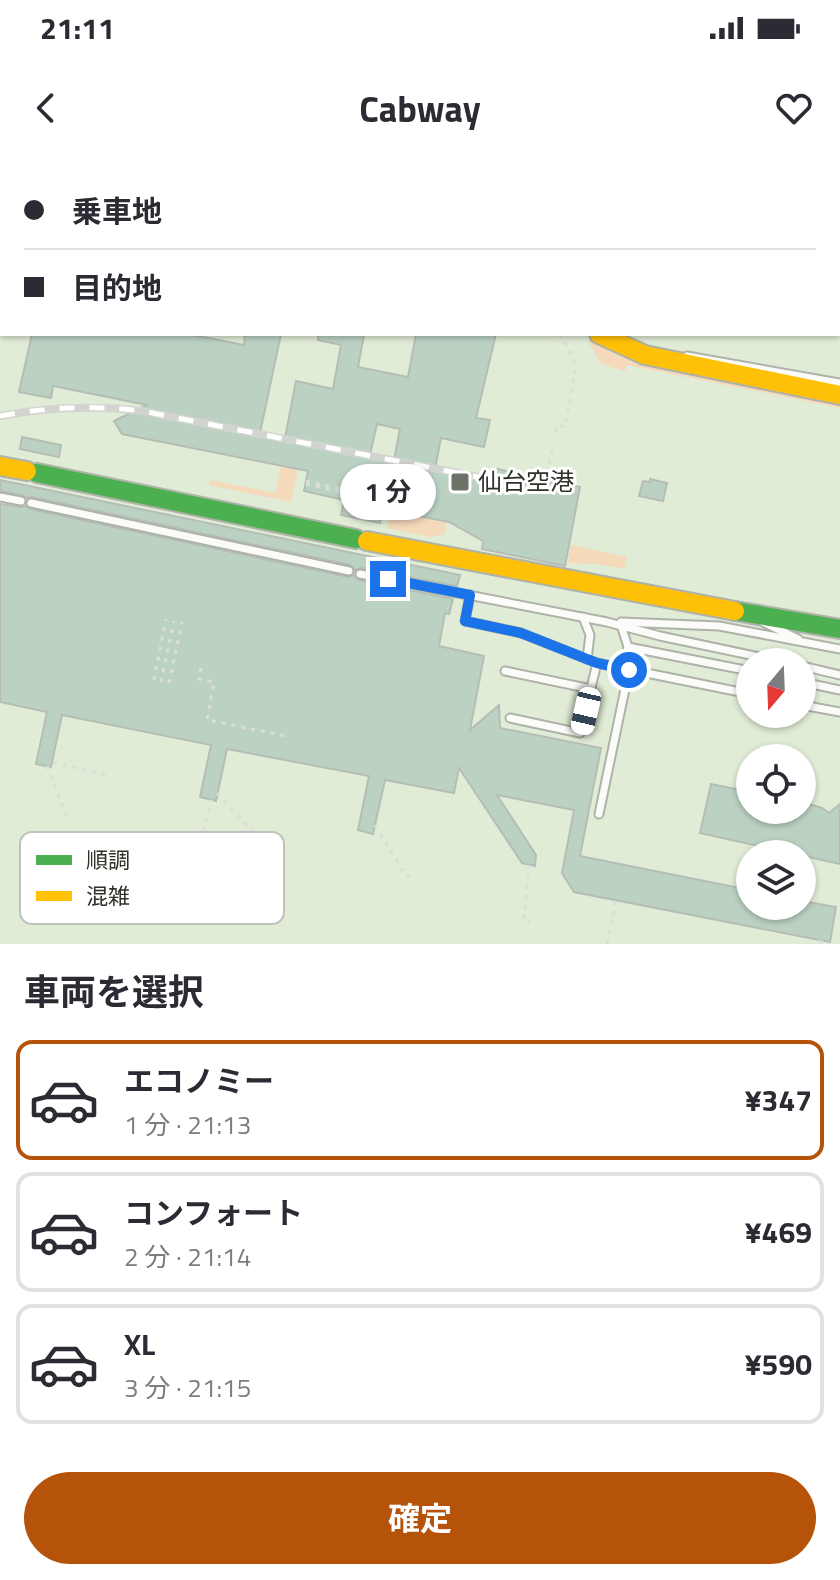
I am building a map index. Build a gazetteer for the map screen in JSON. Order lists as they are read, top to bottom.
{
  "places": {
    "transit": ["仙台空港"]
  },
  "legend": ["順調", "混雑"],
  "north": "bottom",
  "page": {
    "status": "21:11",
    "header": "Cabway",
    "banner": ["乗車地", "目的地"],
    "bubble": "1 分",
    "heading": "車両を選択",
    "list": [
      {
        "name": "エコノミー",
        "note": "1 分 · 21:13",
        "value": "¥347"
      },
      {
        "name": "コンフォート",
        "note": "2 分 · 21:14",
        "value": "¥469"
      },
      {
        "name": "XL",
        "note": "3 分 · 21:15",
        "value": "¥590"
      }
    ],
    "buttons": "確定"
  }
}
